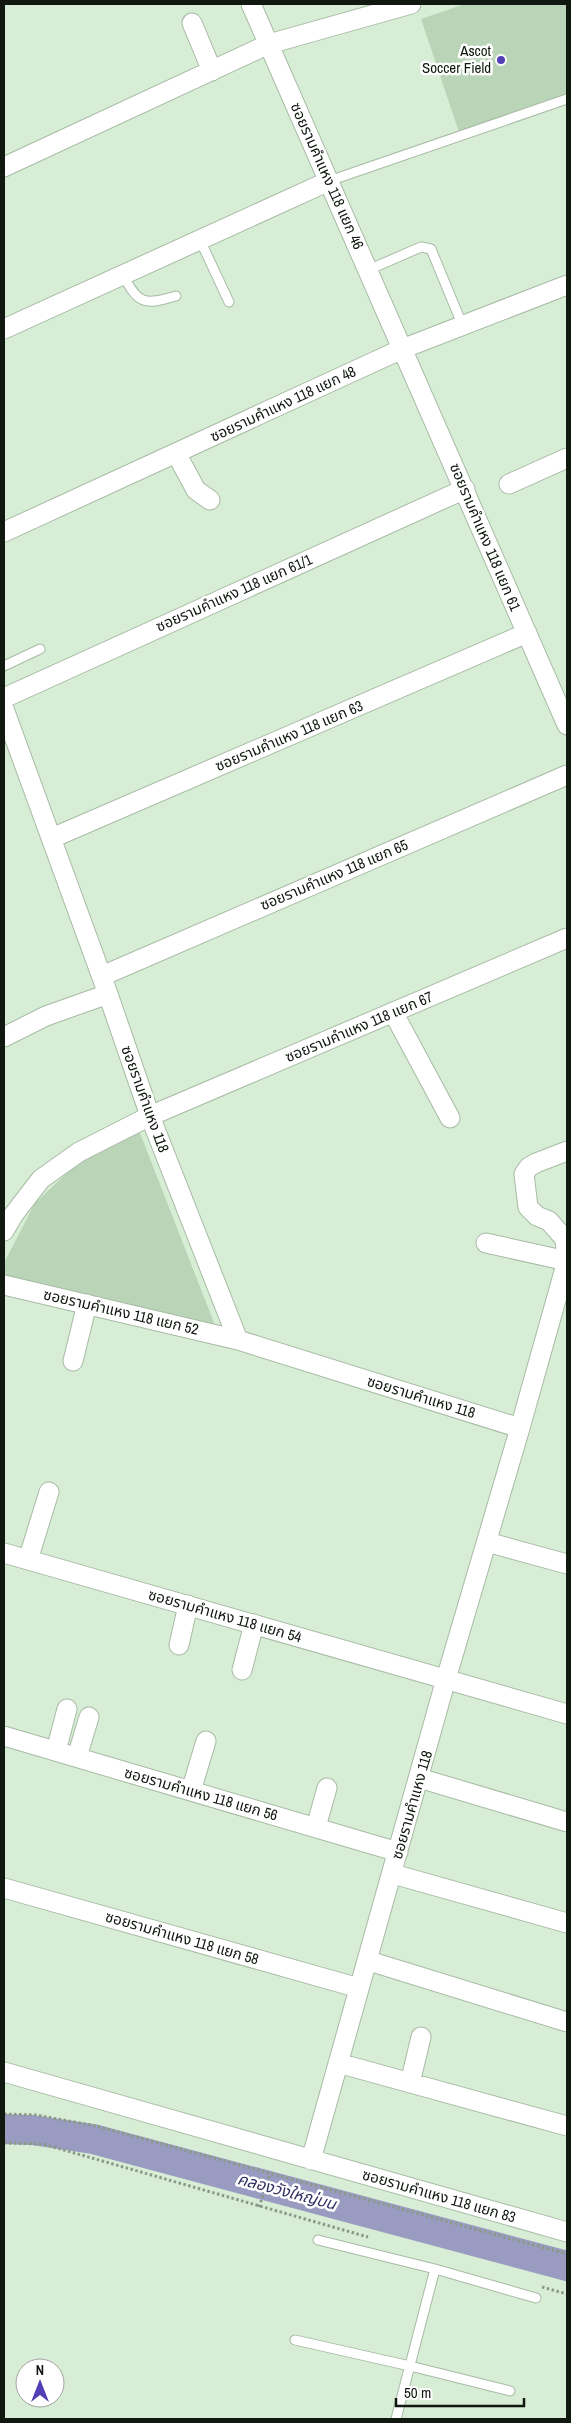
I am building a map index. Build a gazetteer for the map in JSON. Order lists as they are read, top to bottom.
{
  "streets": {
    "street": [
      "ซอยรามคำแหง 118 แยก 46",
      "ซอยรามคำแหง 118 แยก 48",
      "ซอยรามคำแหง 118 แยก 61",
      "ซอยรามคำแหง 118 แยก 61/1",
      "ซอยรามคำแหง 118 แยก 63",
      "ซอยรามคำแหง 118 แยก 65",
      "ซอยรามคำแหง 118 แยก 67",
      "ซอยรามคำแหง 118",
      "ซอยรามคำแหง 118 แยก 52",
      "ซอยรามคำแหง 118 แยก 54",
      "ซอยรามคำแหง 118 แยก 56",
      "ซอยรามคำแหง 118 แยก 58",
      "ซอยรามคำแหง 118 แยก 83"
    ]
  },
  "crossings": [
    ["ซอยรามคำแหง 118 แยก 46", "ซอยรามคำแหง 118 แยก 48"],
    ["ซอยรามคำแหง 118 แยก 46", "ซอยรามคำแหง 118 แยก 61"],
    ["ซอยรามคำแหง 118 แยก 48", "ซอยรามคำแหง 118 แยก 61"],
    ["ซอยรามคำแหง 118 แยก 61", "ซอยรามคำแหง 118 แยก 61/1"],
    ["ซอยรามคำแหง 118 แยก 61", "ซอยรามคำแหง 118 แยก 63"],
    ["ซอยรามคำแหง 118 แยก 63", "ซอยรามคำแหง 118"],
    ["ซอยรามคำแหง 118 แยก 65", "ซอยรามคำแหง 118"],
    ["ซอยรามคำแหง 118 แยก 67", "ซอยรามคำแหง 118"],
    ["ซอยรามคำแหง 118", "ซอยรามคำแหง 118 แยก 52"],
    ["ซอยรามคำแหง 118", "ซอยรามคำแหง 118 แยก 54"],
    ["ซอยรามคำแหง 118", "ซอยรามคำแหง 118 แยก 56"],
    ["ซอยรามคำแหง 118", "ซอยรามคำแหง 118 แยก 58"],
    ["ซอยรามคำแหง 118", "ซอยรามคำแหง 118 แยก 83"]
  ],
  "water": ["คลองวังใหญ่บน"],
  "places": ["Ascot Soccer Field"],
  "scale_bar": "50 m",
  "north": "top"
}
